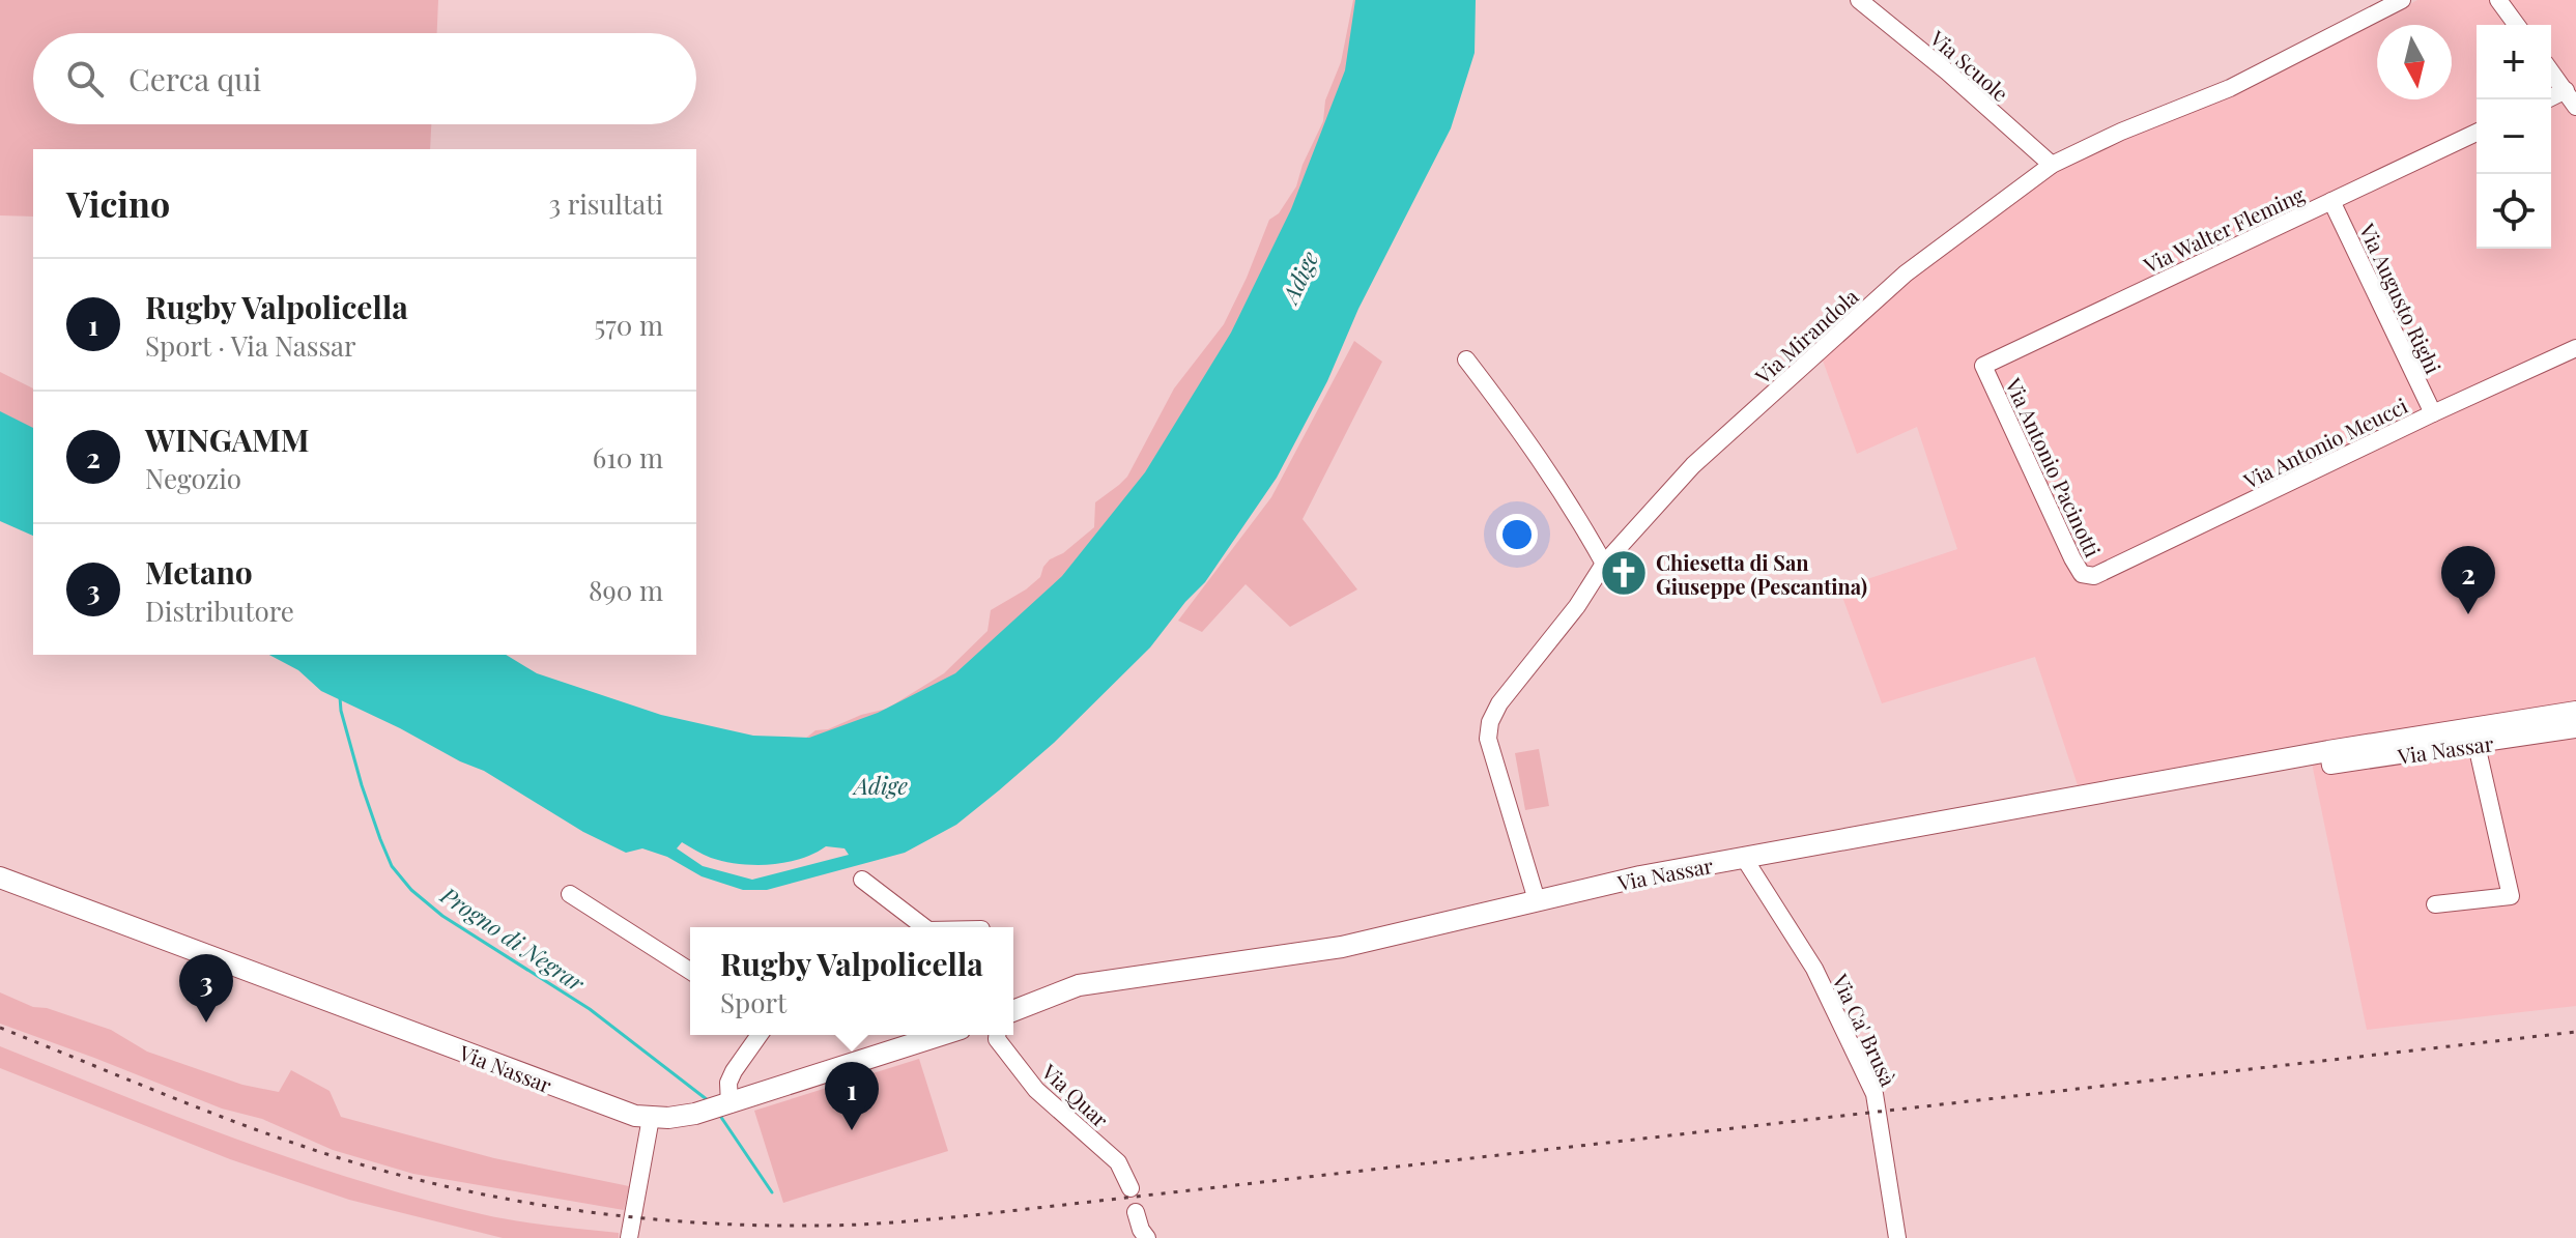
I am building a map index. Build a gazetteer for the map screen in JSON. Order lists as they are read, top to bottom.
{
  "streets": {
    "main road": ["Via Nassar"],
    "street": [
      "Via Scuole",
      "Via Walter Fleming",
      "Via Augusto Righi",
      "Via Mirandola",
      "Via Antonio Meucci",
      "Via Antonio Pacinotti",
      "Via Ca' Brusà",
      "Via Quar"
    ]
  },
  "crossings": [
    ["Via Scuole", "Via Mirandola"],
    ["Via Walter Fleming", "Via Augusto Righi"],
    ["Via Walter Fleming", "Via Antonio Pacinotti"],
    ["Via Augusto Righi", "Via Antonio Meucci"],
    ["Via Mirandola", "Via Nassar"],
    ["Via Antonio Meucci", "Via Antonio Pacinotti"],
    ["Via Nassar", "Via Ca' Brusà"]
  ],
  "water": ["Adige", "Progno di Negrar"],
  "places": {
    "church": ["Chiesetta di San Giuseppe (Pescantina)"]
  },
  "north": "bottom",
  "page": {
    "map_buttons": ["+", "−"],
    "search": "Cerca qui",
    "heading": ["Vicino", "3 risultati"],
    "list": [
      {
        "mark": "1",
        "name": "Rugby Valpolicella",
        "note": "Sport · Via Nassar",
        "value": "570 m"
      },
      {
        "mark": "2",
        "name": "WINGAMM",
        "note": "Negozio",
        "value": "610 m"
      },
      {
        "mark": "3",
        "name": "Metano",
        "note": "Distributore",
        "value": "890 m"
      }
    ],
    "pins": ["2", "3", "1"],
    "popup": ["Rugby Valpolicella", "Sport"]
  }
}
